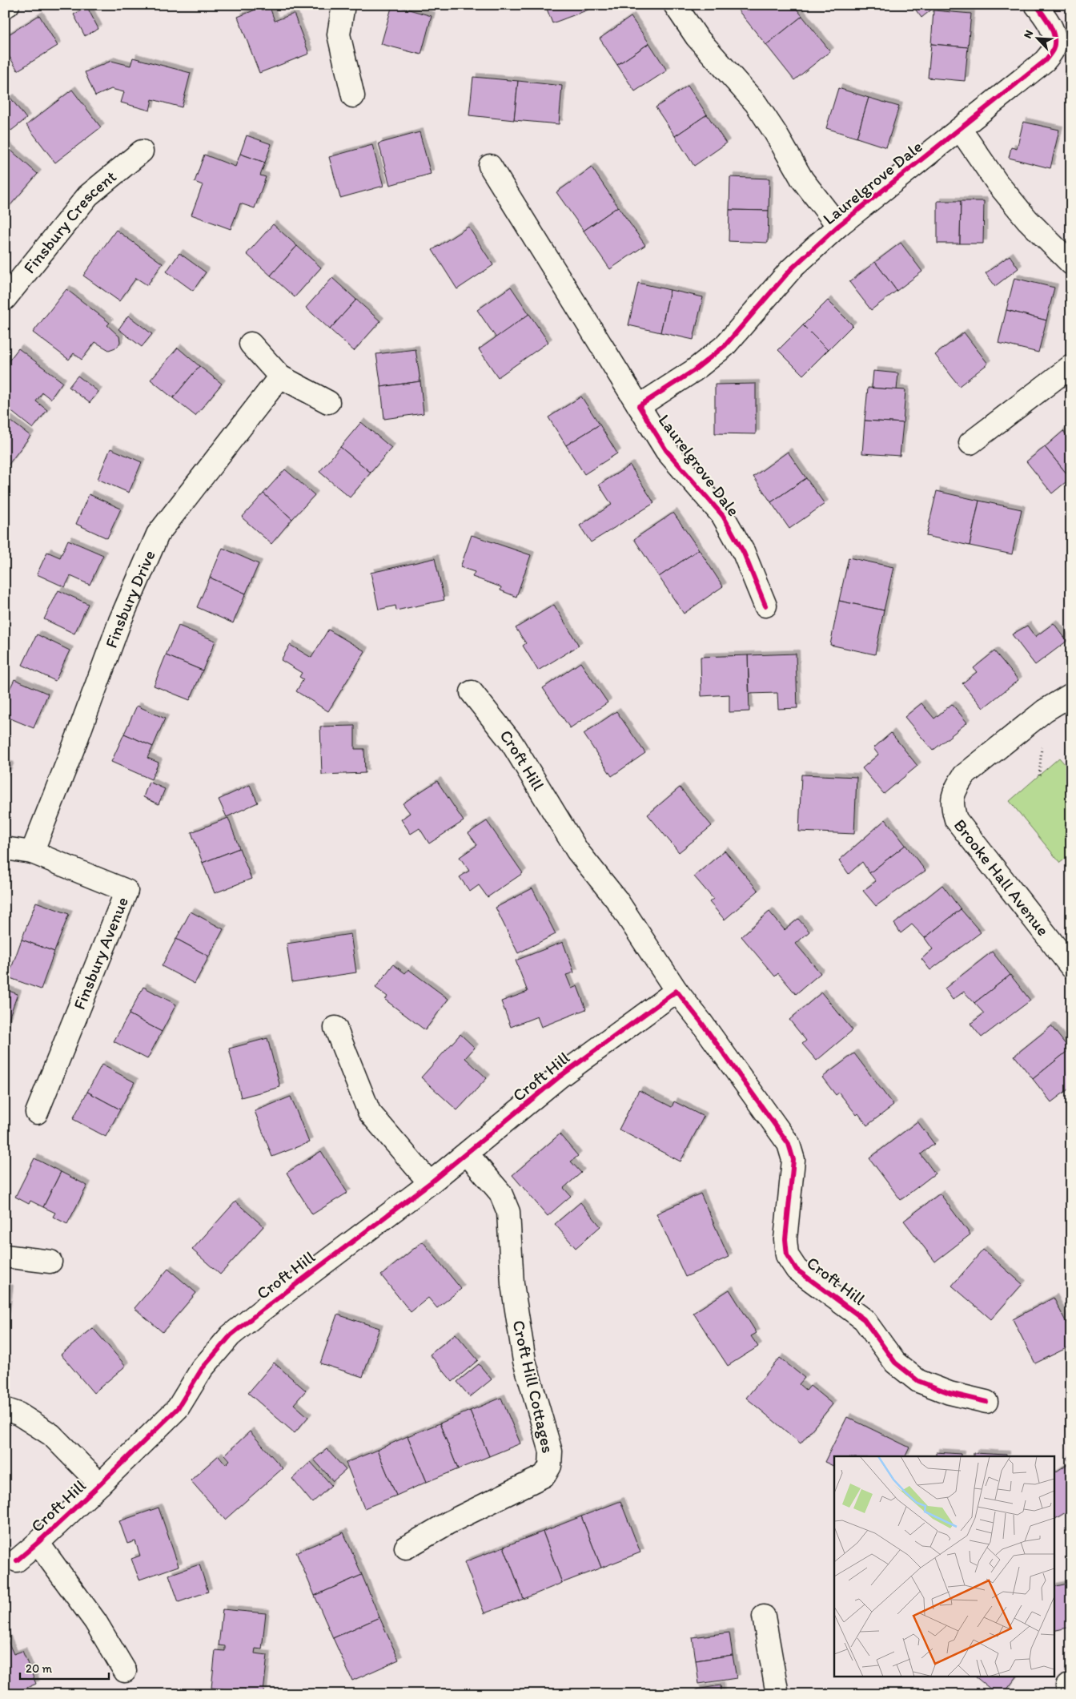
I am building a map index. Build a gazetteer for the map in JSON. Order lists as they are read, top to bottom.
{
  "streets": {
    "street": [
      "Laurelgrove Dale",
      "Finsbury Crescent",
      "Finsbury Drive",
      "Croft Hill",
      "Brooke Hall Avenue",
      "Finsbury Avenue",
      "Croft Hill Cottages"
    ]
  },
  "crossings": [
    ["Finsbury Drive", "Finsbury Avenue"],
    ["Croft Hill", "Croft Hill Cottages"]
  ],
  "scale_bar": "20 m",
  "north": "top left"
}
